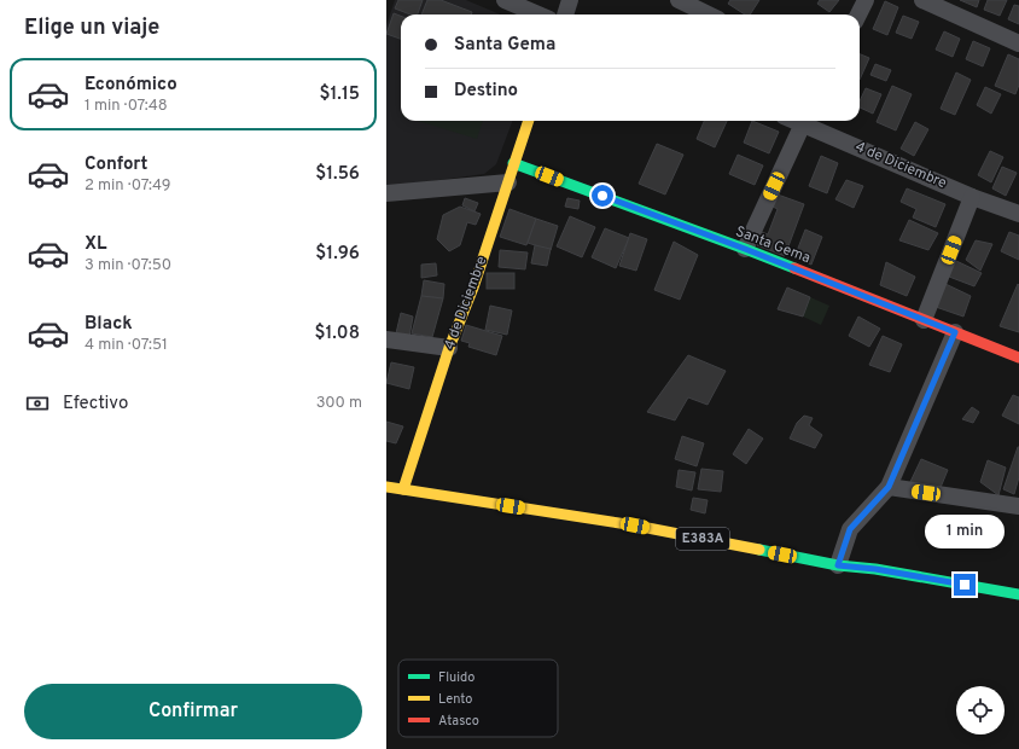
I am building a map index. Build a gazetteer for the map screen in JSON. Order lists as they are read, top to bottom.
{
  "streets": {
    "street": ["4 de Diciembre", "Santa Gema", "E383A"]
  },
  "crossings": [
    ["4 de Diciembre", "Santa Gema"],
    ["4 de Diciembre", "E383A"]
  ],
  "legend": ["Fluido", "Lento", "Atasco"],
  "page": {
    "heading": "Elige un viaje",
    "banner": ["Santa Gema", "Destino"],
    "list": [
      {
        "name": "Económico",
        "note": "1 min · 07:48",
        "value": "$1.15"
      },
      {
        "name": "Confort",
        "note": "2 min · 07:49",
        "value": "$1.56"
      },
      {
        "name": "XL",
        "note": "3 min · 07:50",
        "value": "$1.96"
      },
      {
        "name": "Black",
        "note": "4 min · 07:51",
        "value": "$1.08"
      }
    ],
    "pay": ["Efectivo", "300 m"],
    "bubble": "1 min",
    "buttons": "Confirmar"
  }
}
